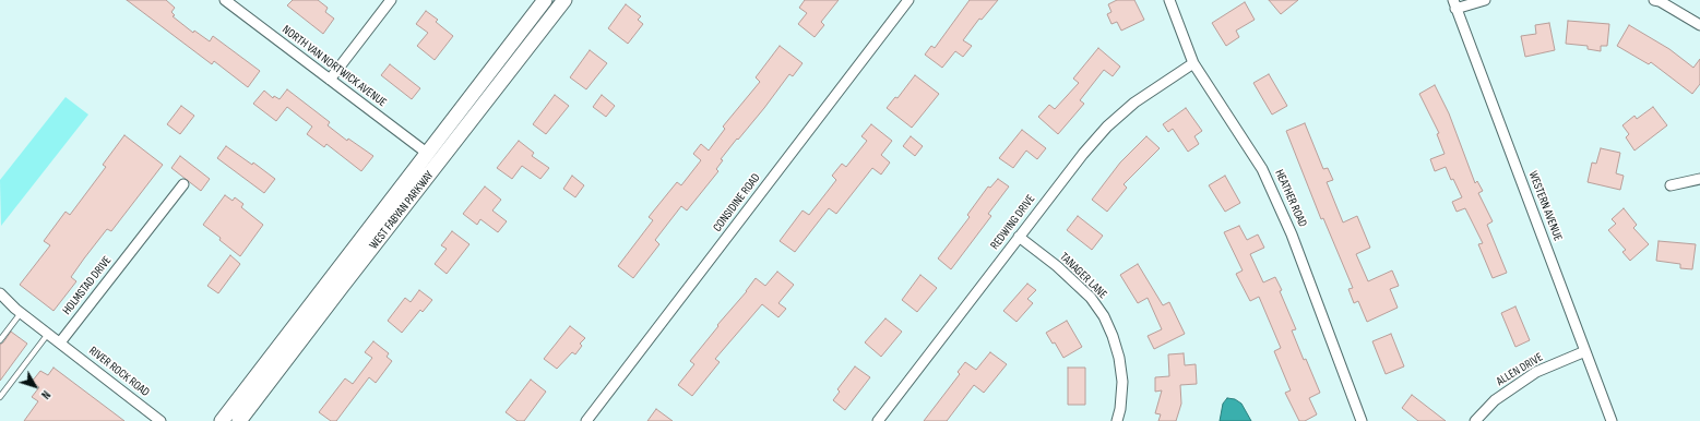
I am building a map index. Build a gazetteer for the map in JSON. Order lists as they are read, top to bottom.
{
  "streets": {
    "main road": ["WEST FABYAN PARKWAY"],
    "street": [
      "NORTH VAN NORTWICK AVENUE",
      "HEATHER ROAD",
      "CONSIDINE ROAD",
      "WESTERN AVENUE",
      "REDWING DRIVE",
      "TANAGER LANE",
      "HOLMSTAD DRIVE",
      "ALLEN DRIVE",
      "RIVER ROCK ROAD"
    ]
  },
  "crossings": [
    ["NORTH VAN NORTWICK AVENUE", "WEST FABYAN PARKWAY"],
    ["HEATHER ROAD", "REDWING DRIVE"],
    ["WESTERN AVENUE", "ALLEN DRIVE"],
    ["REDWING DRIVE", "TANAGER LANE"],
    ["HOLMSTAD DRIVE", "RIVER ROCK ROAD"]
  ],
  "north": "bottom right"
}
